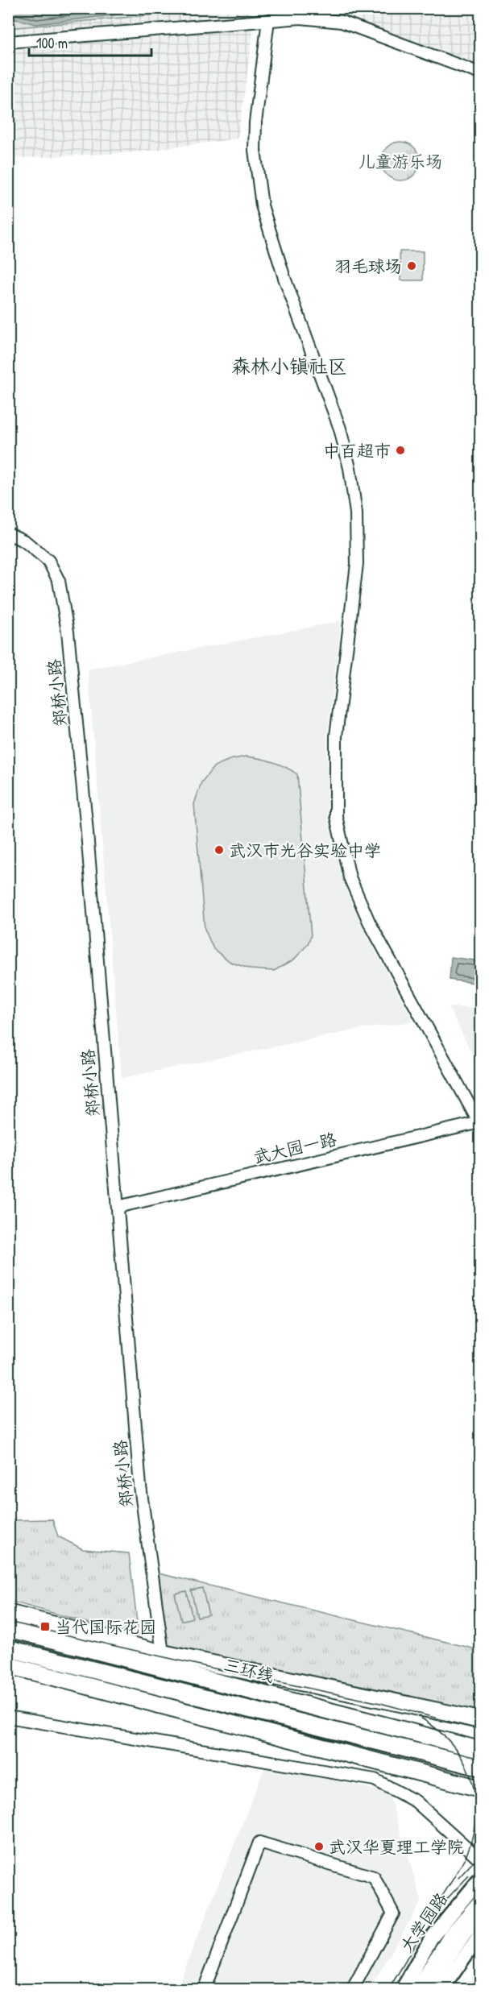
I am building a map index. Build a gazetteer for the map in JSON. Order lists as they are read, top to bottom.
{
  "streets": {
    "highway": ["三环线"],
    "main road": ["大学园路"],
    "street": ["郑桥小路", "武大园一路"]
  },
  "crossings": [
    ["郑桥小路", "武大园一路"]
  ],
  "districts": ["森林小镇社区"],
  "parks": ["儿童游乐场"],
  "places": {
    "other": [
      "羽毛球场",
      "中百超市",
      "武汉市光谷实验中学",
      "武汉华夏理工学院"
    ],
    "transit": ["当代国际花园"]
  },
  "scale_bar": "100 m"
}
